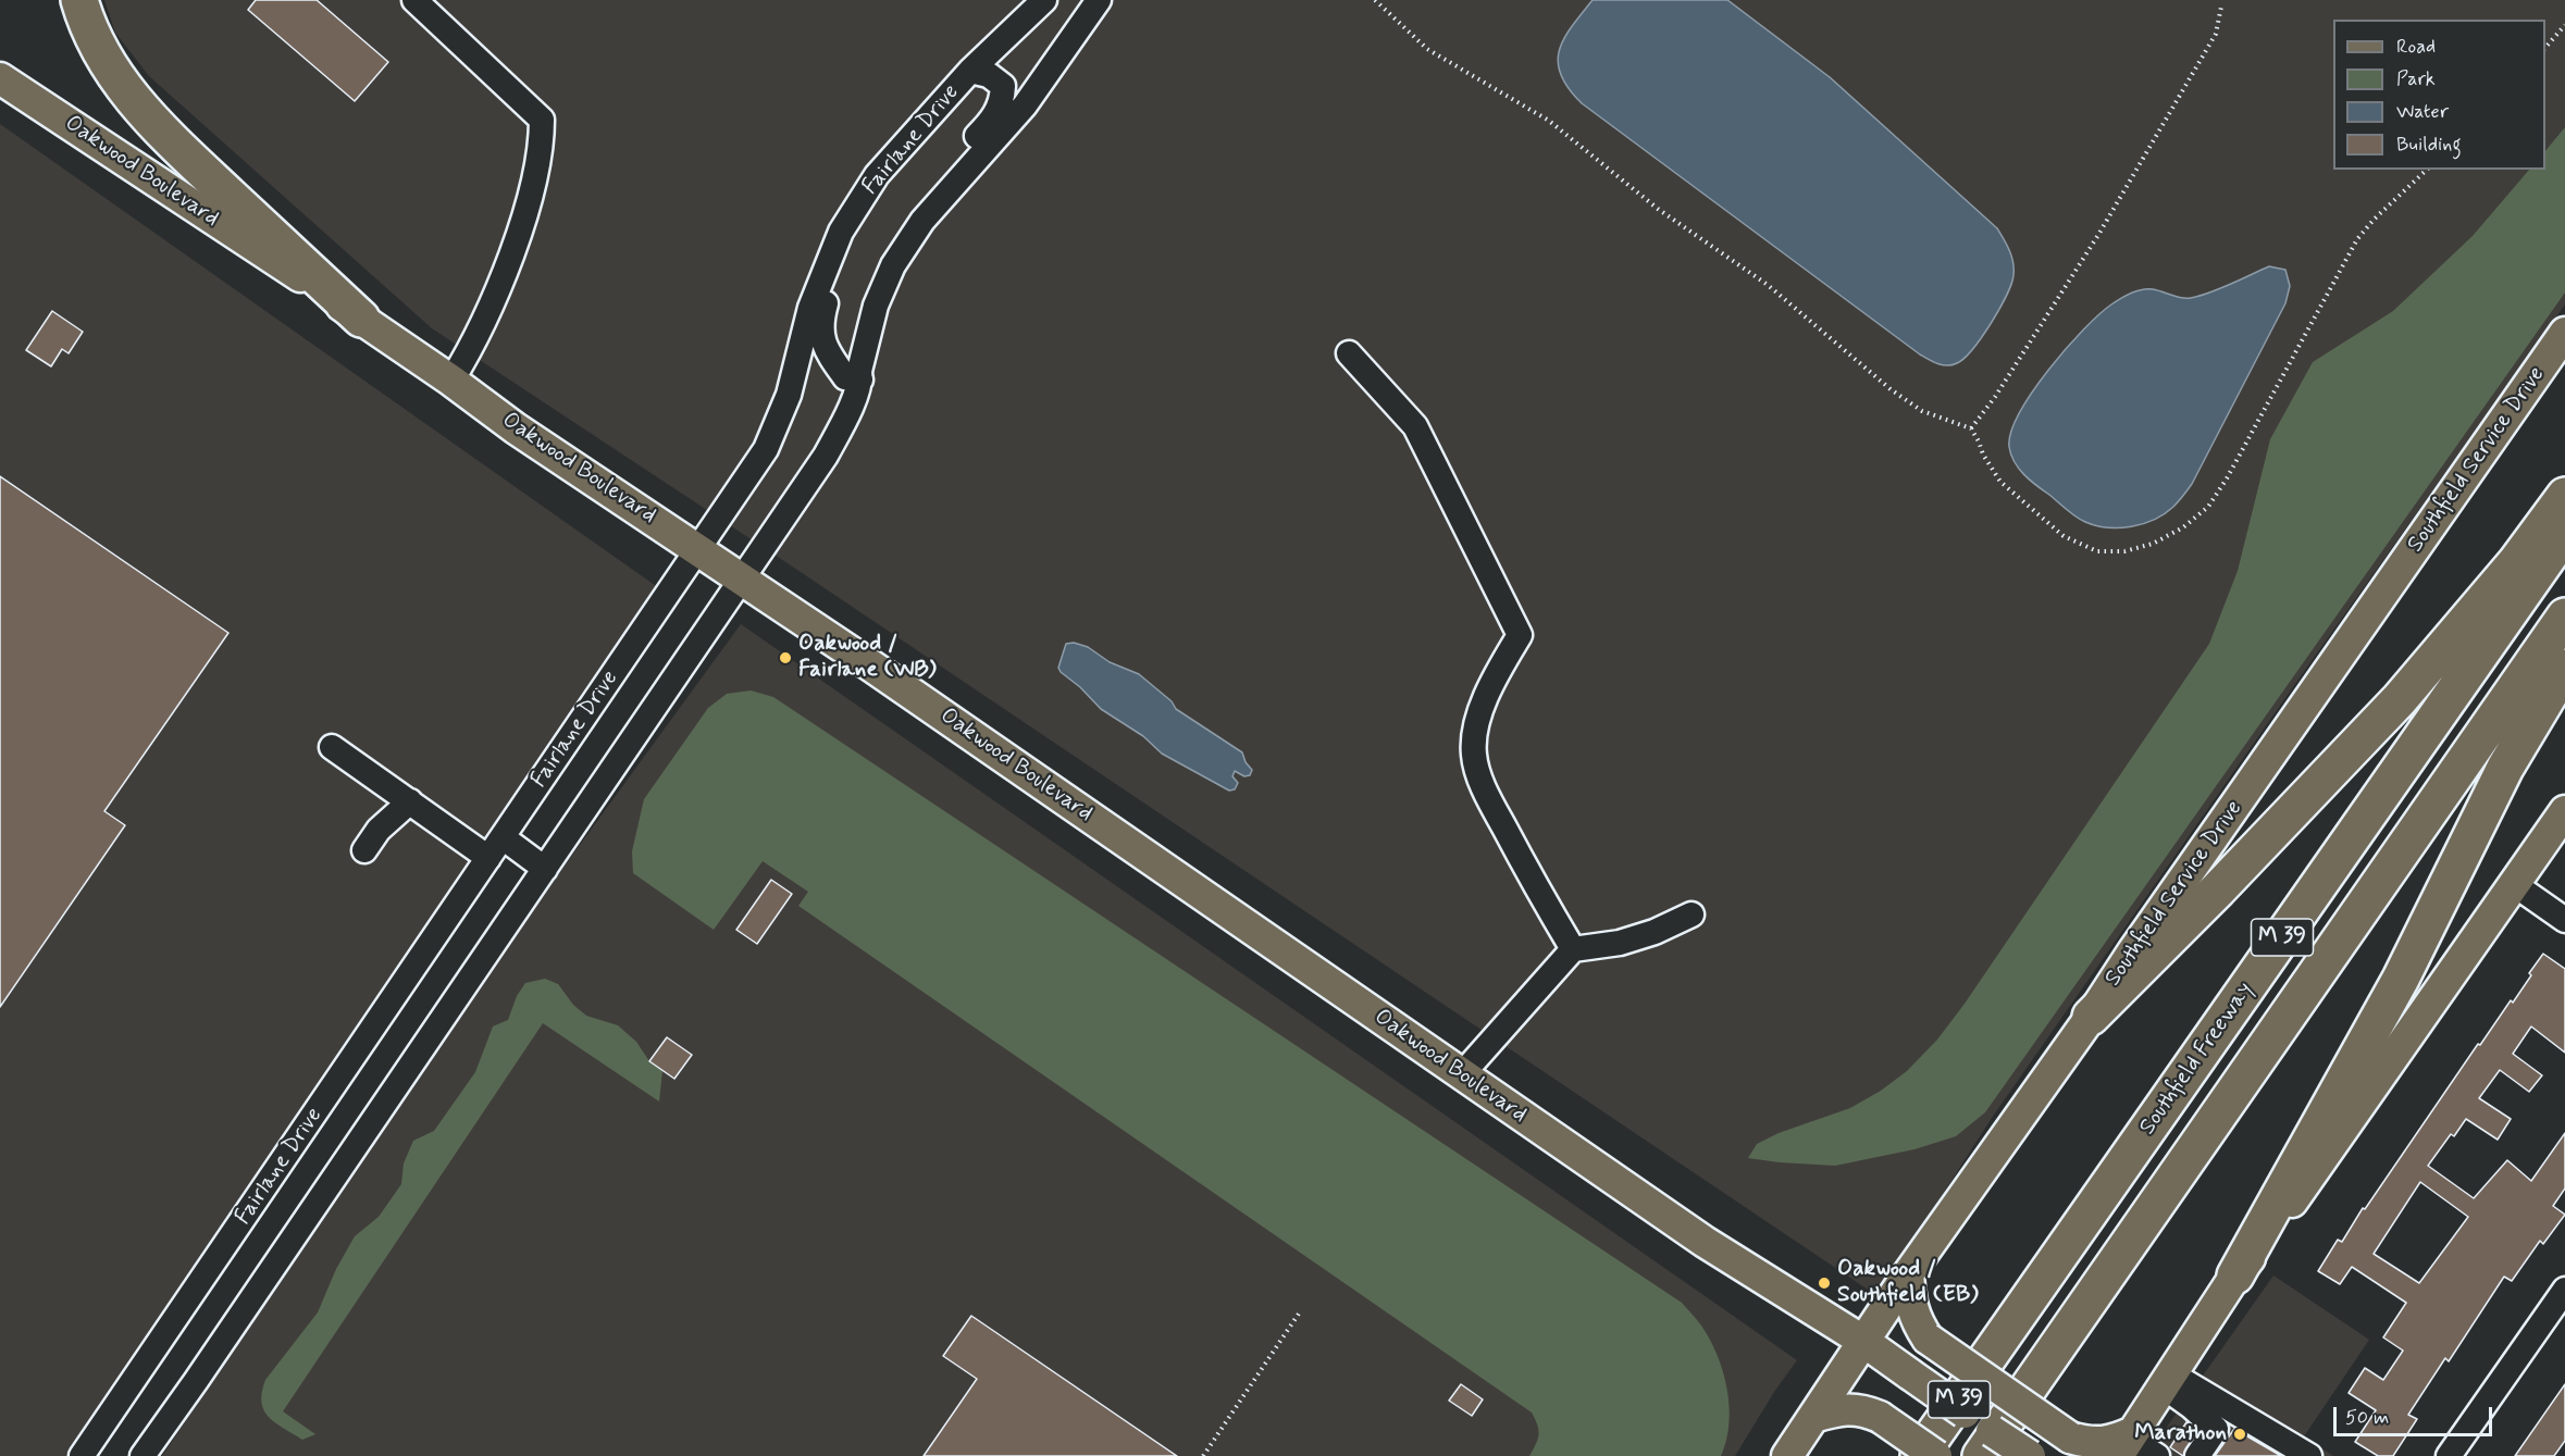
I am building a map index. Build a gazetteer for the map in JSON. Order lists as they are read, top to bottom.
{
  "streets": {
    "highway": ["M 39", "Southfield Freeway"],
    "main road": ["Oakwood Boulevard", "Southfield Service Drive"],
    "street": ["Fairlane Drive"]
  },
  "crossings": [
    ["Fairlane Drive", "Oakwood Boulevard"],
    ["Oakwood Boulevard", "Southfield Service Drive"]
  ],
  "places": ["Oakwood / Fairlane (WB)", "Oakwood / Southfield (EB)", "Marathon"],
  "legend": [
    "Road",
    "Park",
    "Water",
    "Building"
  ],
  "scale_bar": "50 m"
}
